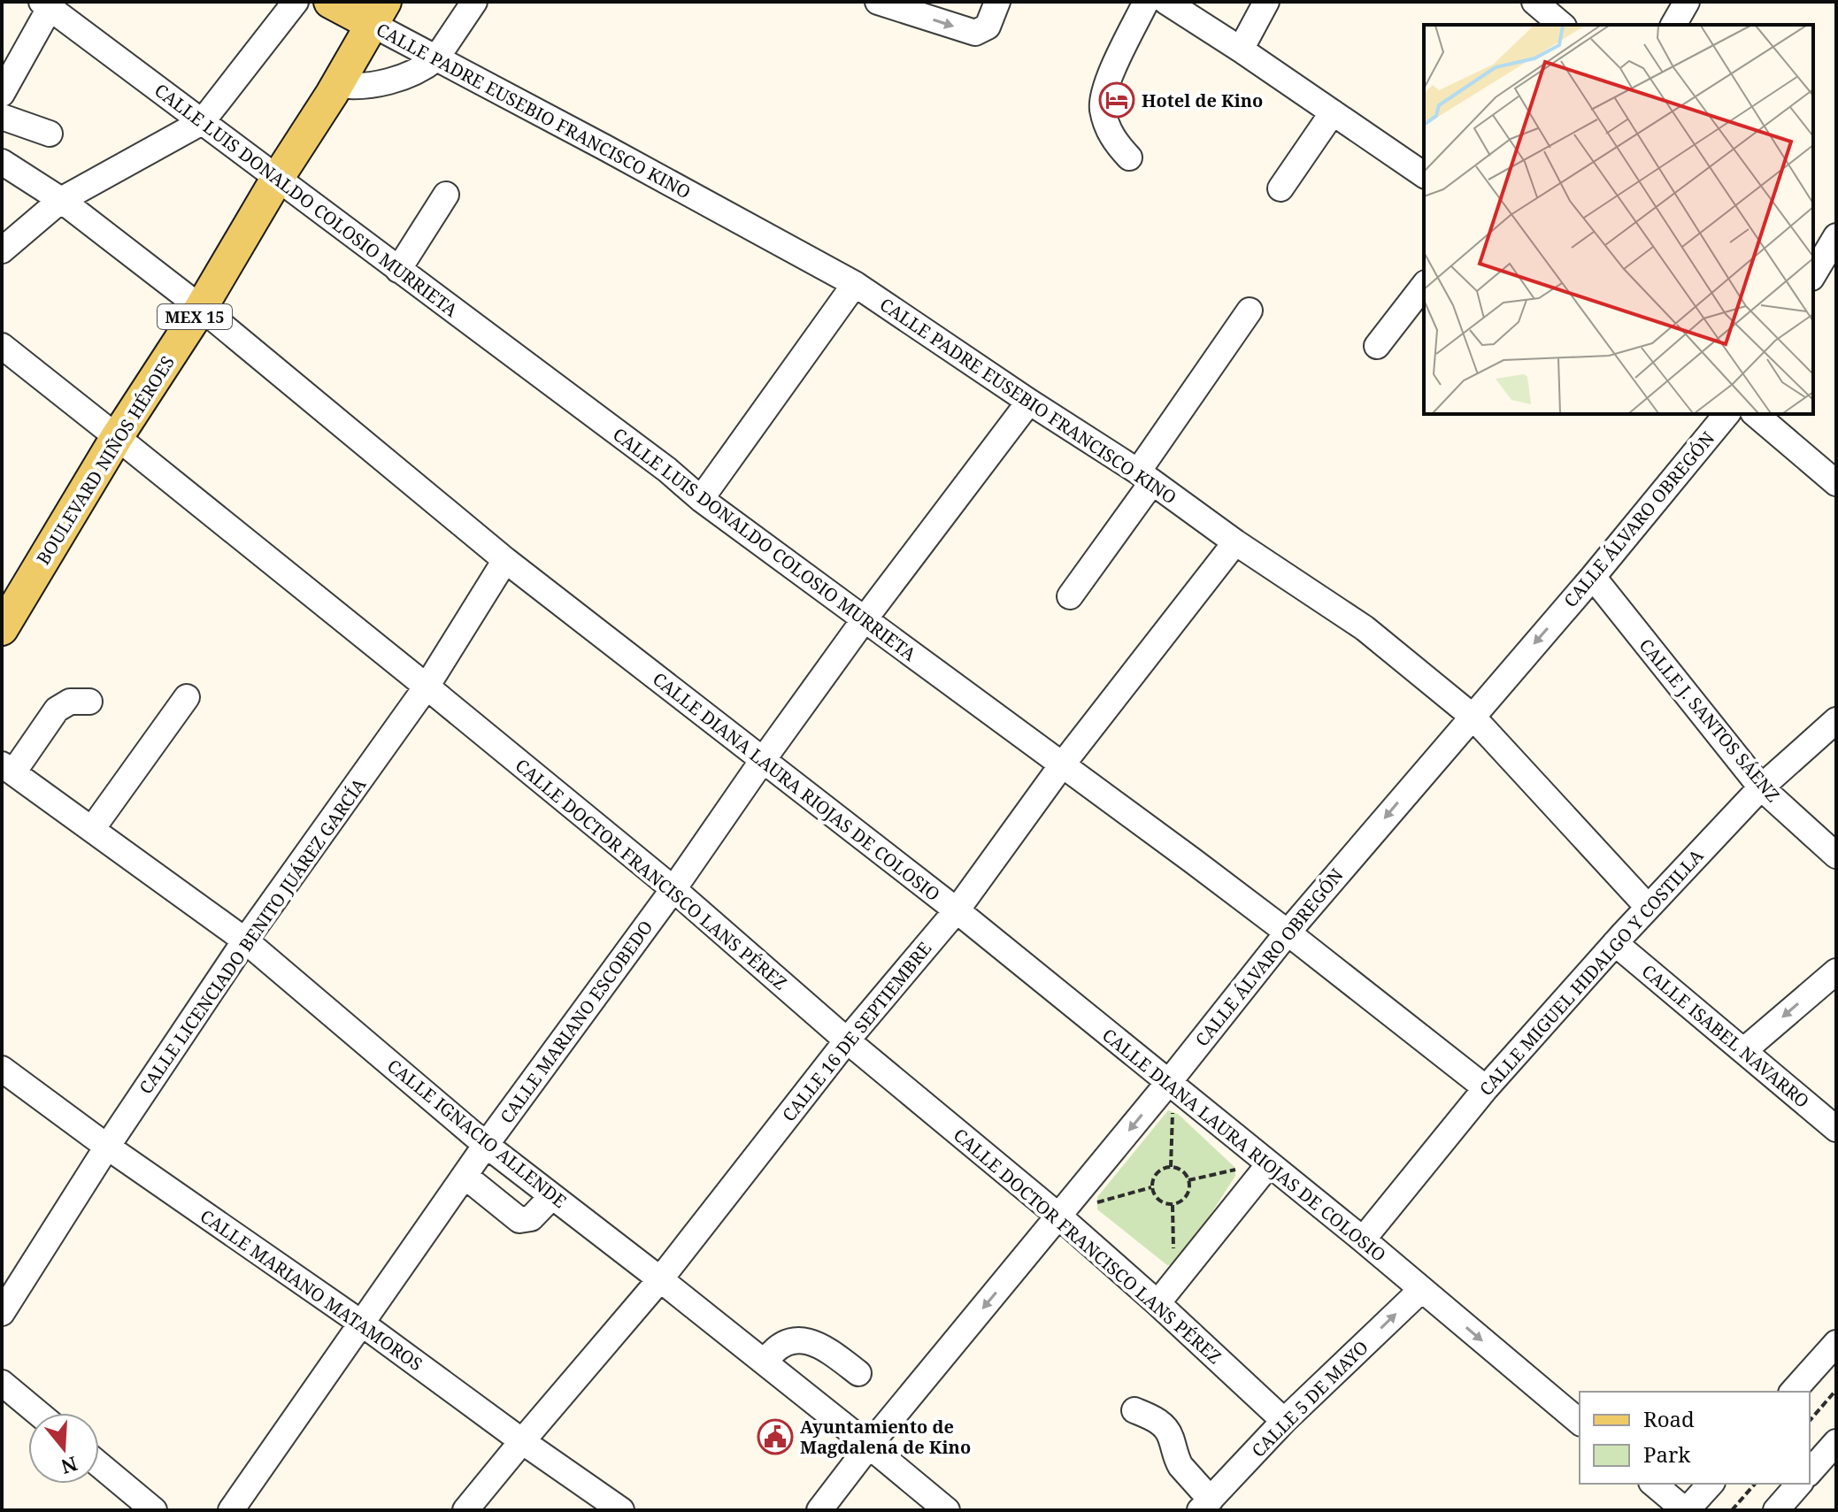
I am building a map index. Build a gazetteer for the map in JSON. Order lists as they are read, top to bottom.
{
  "streets": {
    "main road": ["CALLE PADRE EUSEBIO FRANCISCO KINO", "MEX 15", "BOULEVARD NIÑOS HÉROES"],
    "street": [
      "CALLE LUIS DONALDO COLOSIO MURRIETA",
      "CALLE ÁLVARO OBREGÓN",
      "CALLE J. SANTOS SÁENZ",
      "CALLE DIANA LAURA RIOJAS DE COLOSIO",
      "CALLE DOCTOR FRANCISCO LANS PÉREZ",
      "CALLE LICENCIADO BENITO JUÁREZ GARCÍA",
      "CALLE MIGUEL HIDALGO Y COSTILLA",
      "CALLE MARIANO ESCOBEDO",
      "CALLE 16 DE SEPTIEMBRE",
      "CALLE ISABEL NAVARRO",
      "CALLE IGNACIO ALLENDE",
      "CALLE MARIANO MATAMOROS",
      "CALLE 5 DE MAYO"
    ]
  },
  "crossings": [
    ["CALLE PADRE EUSEBIO FRANCISCO KINO", "BOULEVARD NIÑOS HÉROES"],
    ["CALLE PADRE EUSEBIO FRANCISCO KINO", "CALLE ÁLVARO OBREGÓN"],
    ["CALLE PADRE EUSEBIO FRANCISCO KINO", "CALLE MIGUEL HIDALGO Y COSTILLA"],
    ["CALLE PADRE EUSEBIO FRANCISCO KINO", "CALLE MARIANO ESCOBEDO"],
    ["CALLE PADRE EUSEBIO FRANCISCO KINO", "CALLE 16 DE SEPTIEMBRE"],
    ["CALLE LUIS DONALDO COLOSIO MURRIETA", "BOULEVARD NIÑOS HÉROES"],
    ["CALLE LUIS DONALDO COLOSIO MURRIETA", "CALLE ÁLVARO OBREGÓN"],
    ["CALLE LUIS DONALDO COLOSIO MURRIETA", "CALLE MIGUEL HIDALGO Y COSTILLA"],
    ["CALLE LUIS DONALDO COLOSIO MURRIETA", "CALLE MARIANO ESCOBEDO"],
    ["CALLE LUIS DONALDO COLOSIO MURRIETA", "CALLE 16 DE SEPTIEMBRE"],
    ["BOULEVARD NIÑOS HÉROES", "CALLE DIANA LAURA RIOJAS DE COLOSIO"],
    ["BOULEVARD NIÑOS HÉROES", "CALLE DOCTOR FRANCISCO LANS PÉREZ"],
    ["CALLE ÁLVARO OBREGÓN", "CALLE J. SANTOS SÁENZ"],
    ["CALLE ÁLVARO OBREGÓN", "CALLE DIANA LAURA RIOJAS DE COLOSIO"],
    ["CALLE ÁLVARO OBREGÓN", "CALLE DOCTOR FRANCISCO LANS PÉREZ"],
    ["CALLE ÁLVARO OBREGÓN", "CALLE IGNACIO ALLENDE"],
    ["CALLE J. SANTOS SÁENZ", "CALLE MIGUEL HIDALGO Y COSTILLA"],
    ["CALLE DIANA LAURA RIOJAS DE COLOSIO", "CALLE LICENCIADO BENITO JUÁREZ GARCÍA"],
    ["CALLE DIANA LAURA RIOJAS DE COLOSIO", "CALLE MIGUEL HIDALGO Y COSTILLA"],
    ["CALLE DIANA LAURA RIOJAS DE COLOSIO", "CALLE MARIANO ESCOBEDO"],
    ["CALLE DIANA LAURA RIOJAS DE COLOSIO", "CALLE 16 DE SEPTIEMBRE"],
    ["CALLE DIANA LAURA RIOJAS DE COLOSIO", "CALLE 5 DE MAYO"],
    ["CALLE DOCTOR FRANCISCO LANS PÉREZ", "CALLE LICENCIADO BENITO JUÁREZ GARCÍA"],
    ["CALLE DOCTOR FRANCISCO LANS PÉREZ", "CALLE MARIANO ESCOBEDO"],
    ["CALLE DOCTOR FRANCISCO LANS PÉREZ", "CALLE 16 DE SEPTIEMBRE"],
    ["CALLE DOCTOR FRANCISCO LANS PÉREZ", "CALLE 5 DE MAYO"],
    ["CALLE LICENCIADO BENITO JUÁREZ GARCÍA", "CALLE IGNACIO ALLENDE"],
    ["CALLE LICENCIADO BENITO JUÁREZ GARCÍA", "CALLE MARIANO MATAMOROS"],
    ["CALLE MIGUEL HIDALGO Y COSTILLA", "CALLE ISABEL NAVARRO"],
    ["CALLE MARIANO ESCOBEDO", "CALLE IGNACIO ALLENDE"],
    ["CALLE MARIANO ESCOBEDO", "CALLE MARIANO MATAMOROS"],
    ["CALLE 16 DE SEPTIEMBRE", "CALLE IGNACIO ALLENDE"],
    ["CALLE 16 DE SEPTIEMBRE", "CALLE MARIANO MATAMOROS"]
  ],
  "one_way": ["CALLE ÁLVARO OBREGÓN"],
  "places": {
    "hotel": ["Hotel de Kino"],
    "public building": ["Ayuntamiento de Magdalena de Kino"]
  },
  "legend": ["Road", "Park"],
  "north": "bottom"
}
